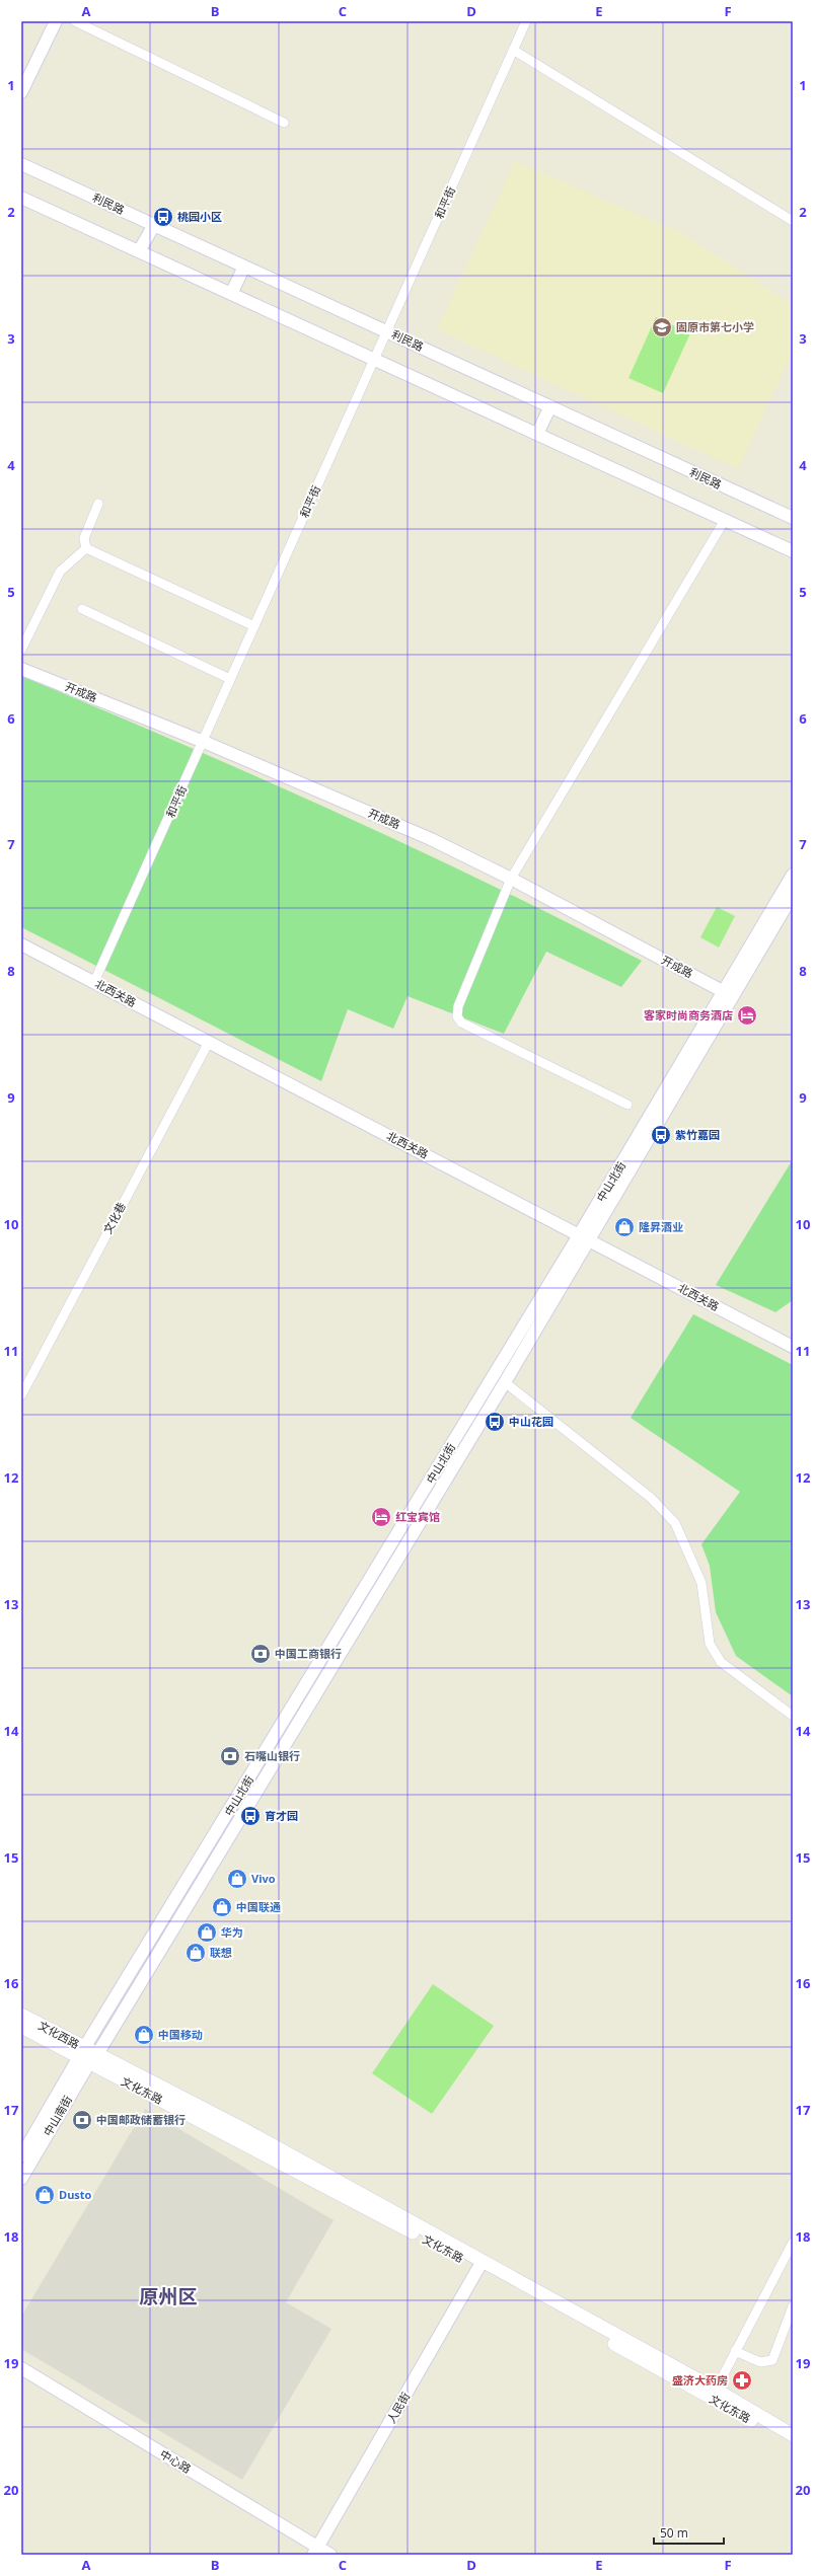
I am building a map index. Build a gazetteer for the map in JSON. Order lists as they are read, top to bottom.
{
  "streets": {
    "main road": ["文化西路", "文化东路"],
    "street": [
      "和平街",
      "利民路",
      "开成路",
      "北西关路",
      "中山北街",
      "文化巷",
      "中山南街",
      "人民街",
      "中心路"
    ]
  },
  "crossings": [
    ["和平街", "利民路"],
    ["和平街", "开成路"],
    ["和平街", "北西关路"],
    ["开成路", "中山北街"],
    ["北西关路", "中山北街"],
    ["北西关路", "文化巷"],
    ["中山北街", "文化西路"],
    ["中山北街", "文化东路"],
    ["中山北街", "中山南街"],
    ["文化西路", "文化东路"],
    ["文化西路", "中山南街"],
    ["文化东路", "中山南街"],
    ["文化东路", "人民街"],
    ["人民街", "中心路"]
  ],
  "districts": ["原州区"],
  "places": {
    "bus stop": [
      "桃园小区",
      "紫竹嘉园",
      "中山花园",
      "育才园"
    ],
    "school or university": ["固原市第七小学"],
    "hotel": ["客家时尚商务酒店", "红宝宾馆"],
    "shop": [
      "隆昇酒业",
      "Vivo",
      "中国联通",
      "华为",
      "联想",
      "中国移动",
      "Dusto"
    ],
    "bank": ["中国工商银行", "石嘴山银行", "中国邮政储蓄银行"],
    "pharmacy": ["盛济大药房"]
  },
  "scale_bar": "50 m",
  "grid": {
    "columns": [
      "A",
      "B",
      "C",
      "D",
      "E",
      "F"
    ],
    "rows": [
      "1",
      "2",
      "3",
      "4",
      "5",
      "6",
      "7",
      "8",
      "9",
      "10",
      "11",
      "12",
      "13",
      "14",
      "15",
      "16",
      "17",
      "18",
      "19",
      "20"
    ]
  }
}
